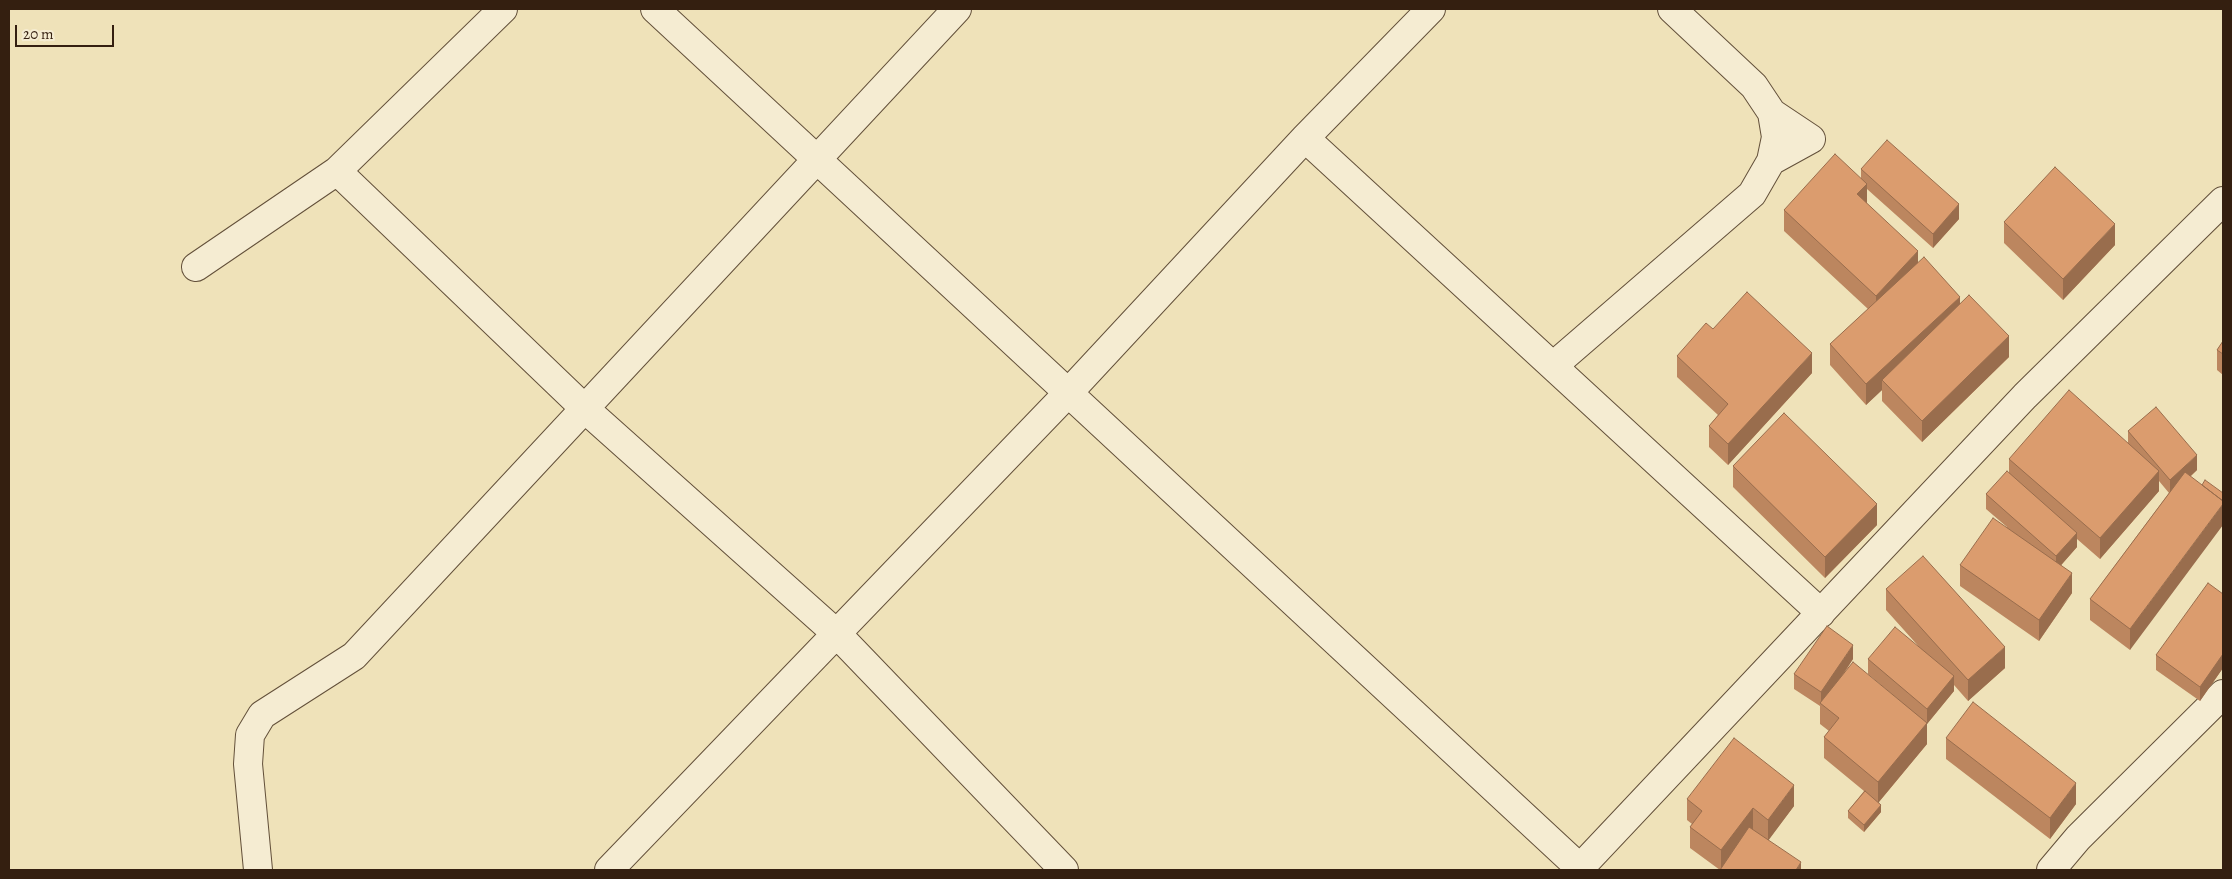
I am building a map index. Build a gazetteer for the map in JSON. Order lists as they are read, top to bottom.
{
  "scale_bar": "20 m"
}
